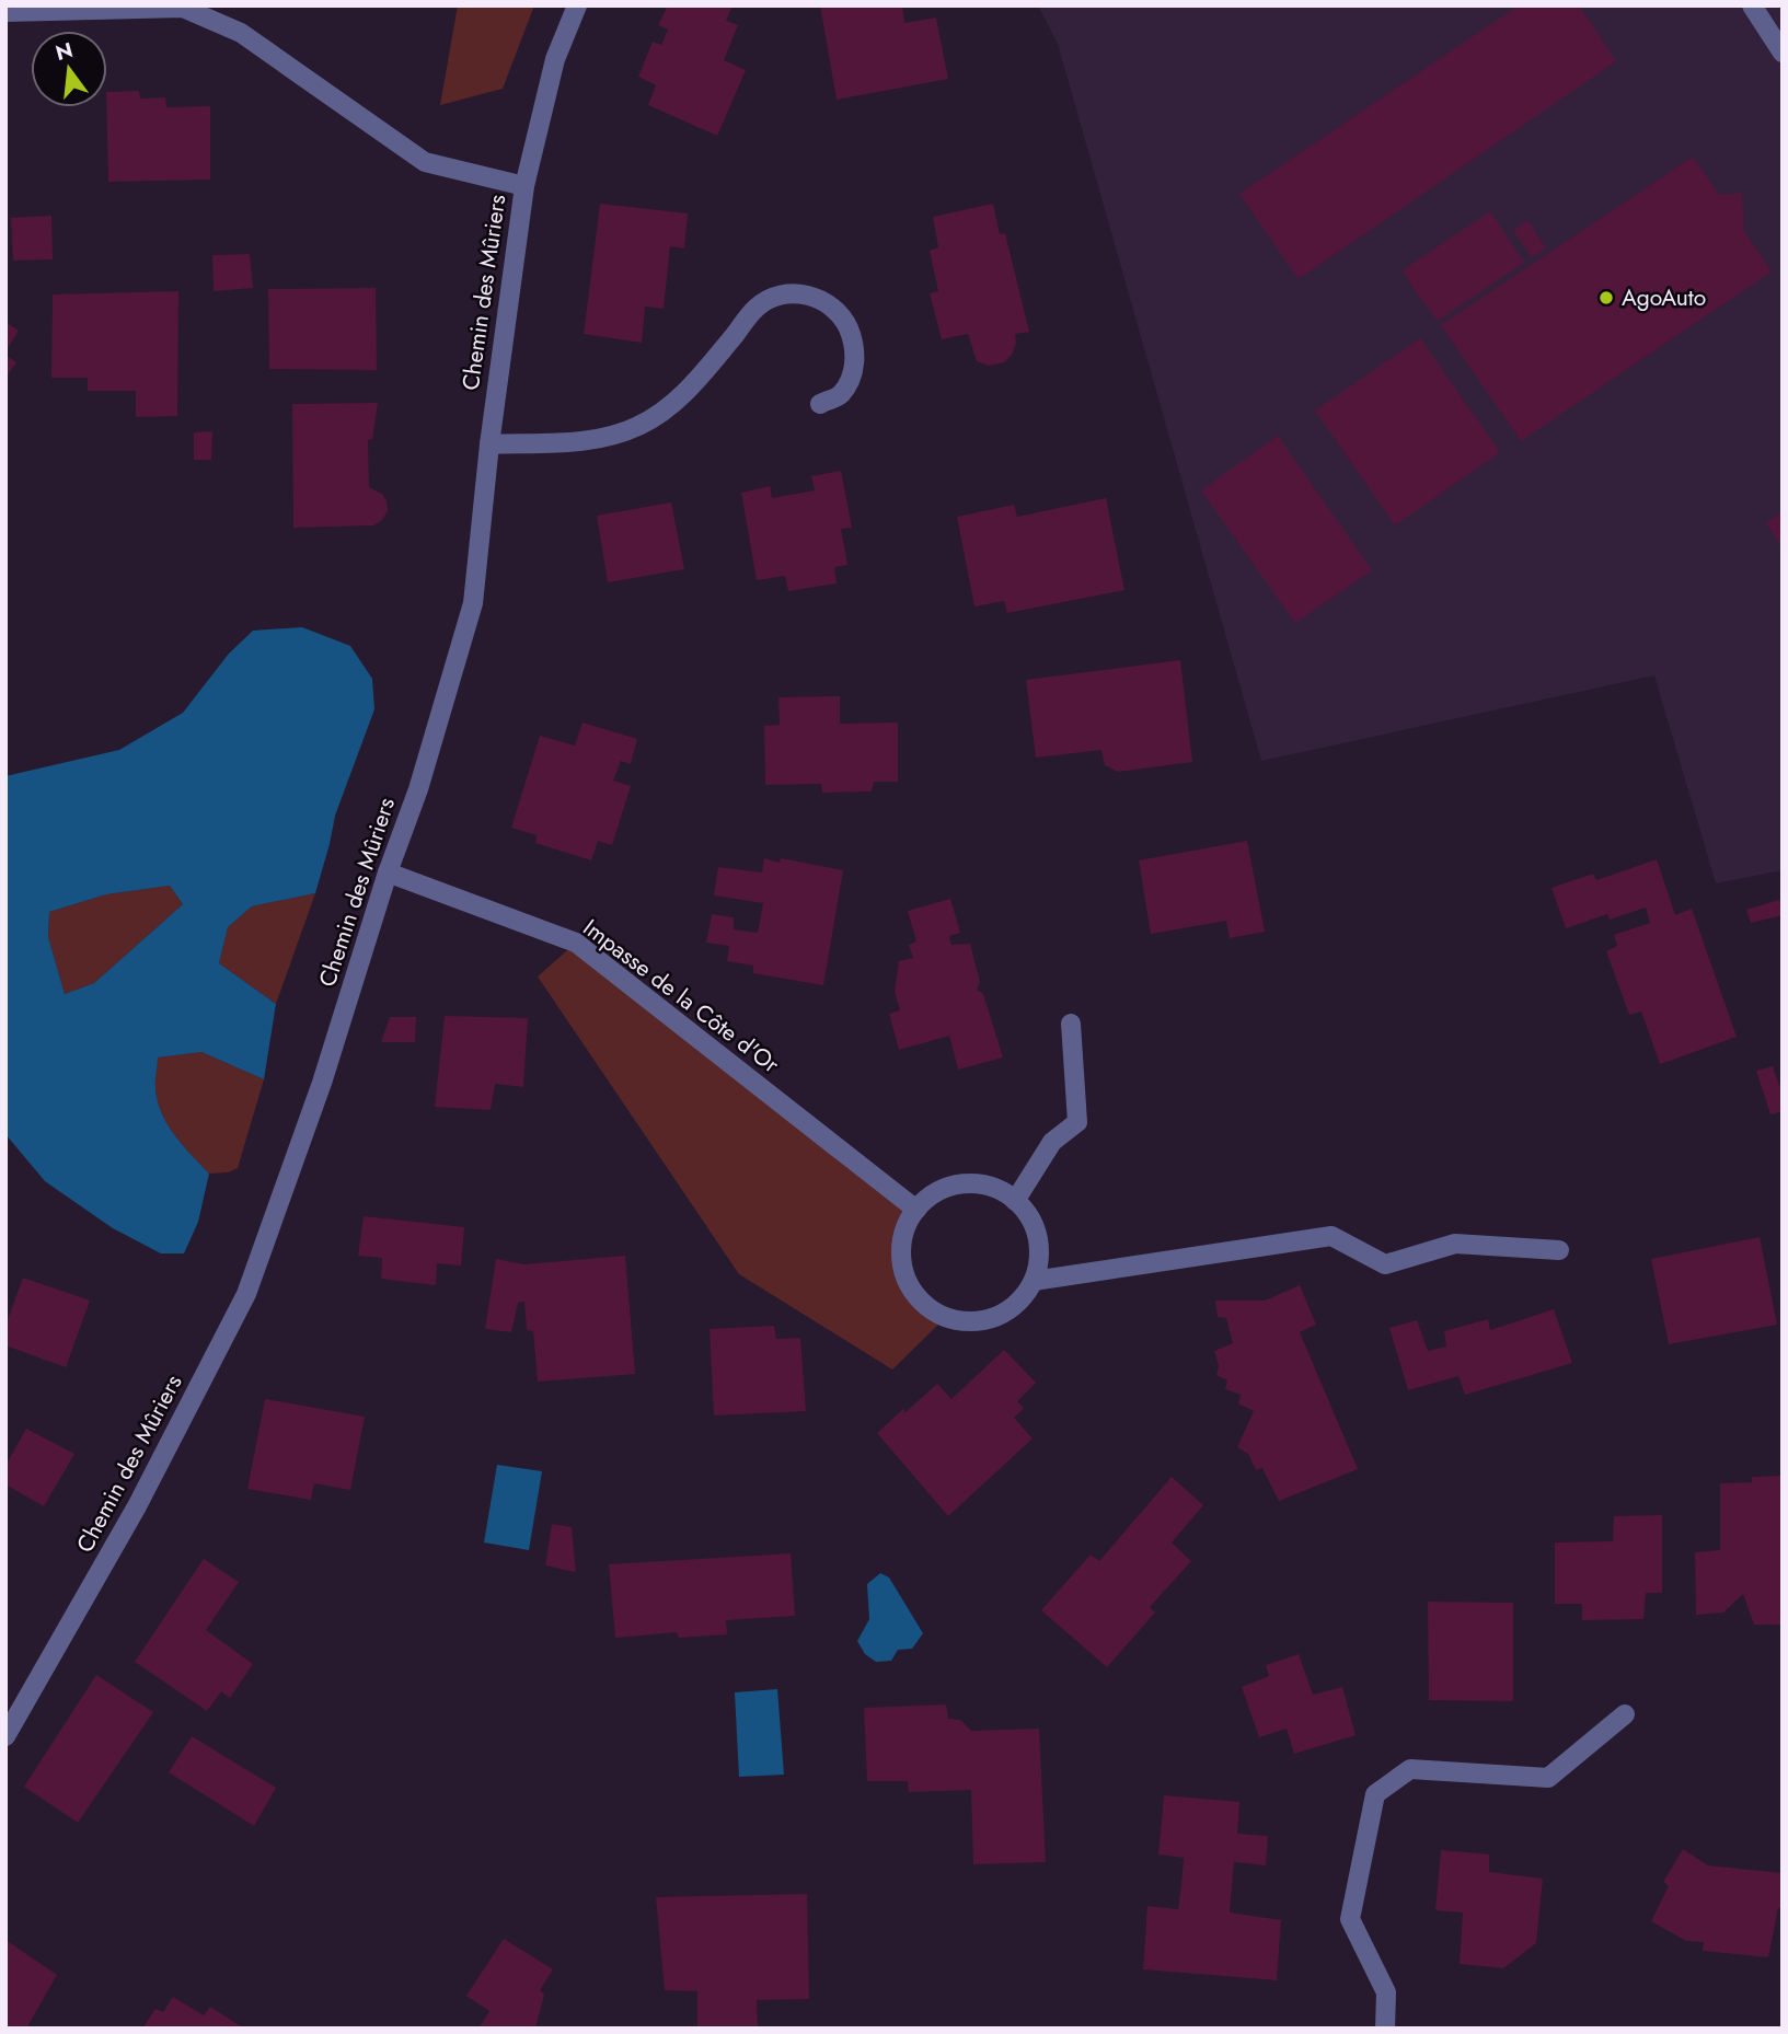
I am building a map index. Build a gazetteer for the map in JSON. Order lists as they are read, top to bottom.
{
  "streets": {
    "street": ["Chemin des Mûriers", "Impasse de la Côte d'Or"]
  },
  "crossings": [
    ["Chemin des Mûriers", "Impasse de la Côte d'Or"]
  ],
  "places": ["AgoAuto"],
  "north": "top"
}
